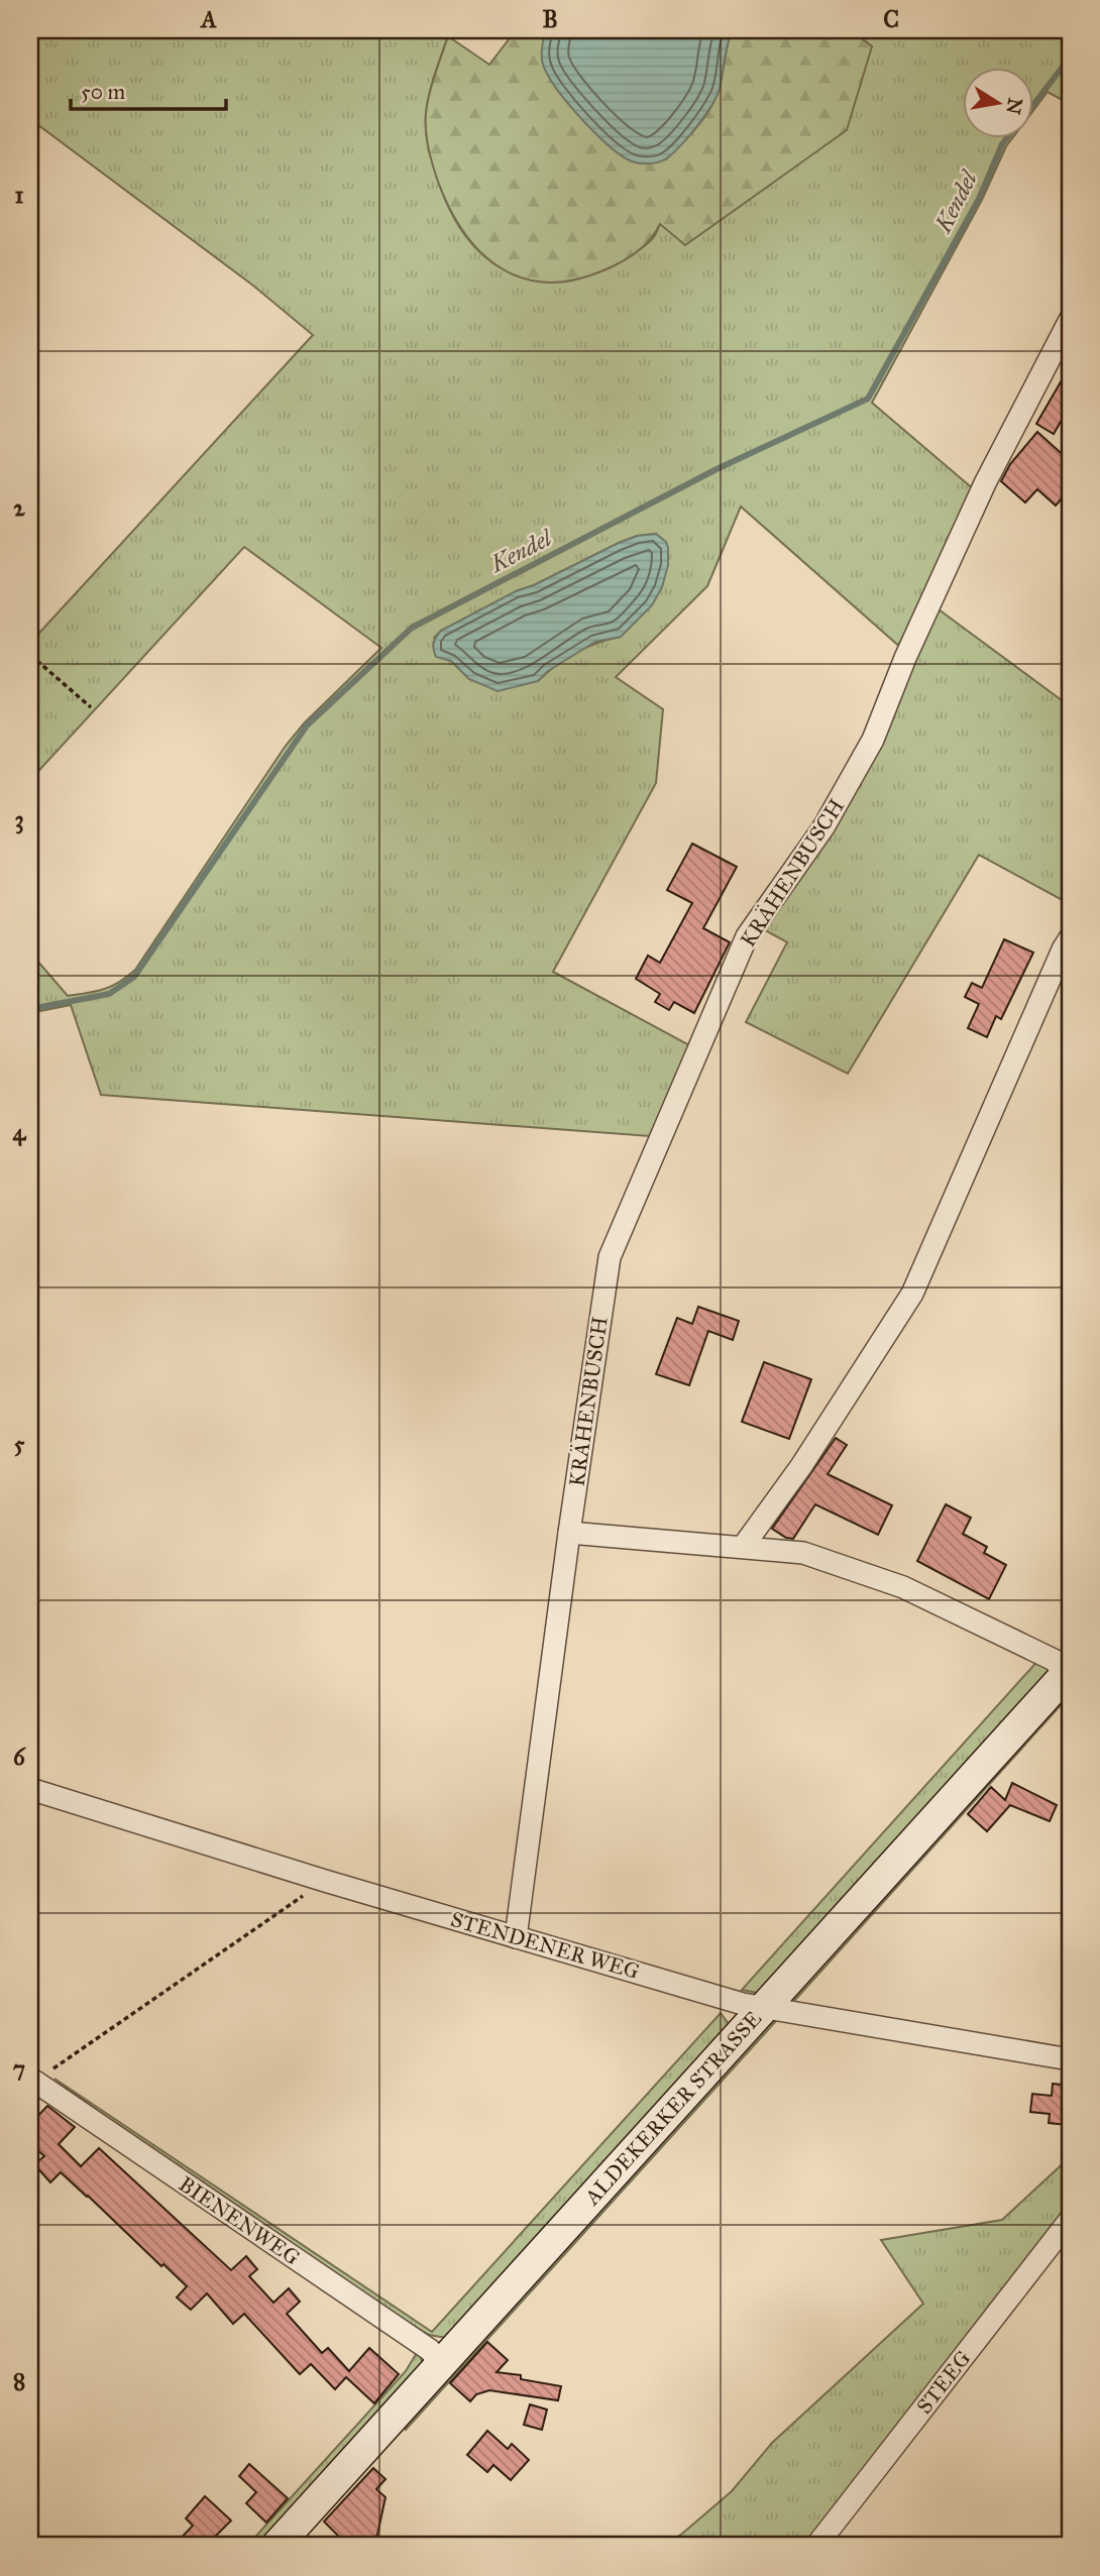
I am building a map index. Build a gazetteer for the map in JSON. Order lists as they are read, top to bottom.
{
  "streets": {
    "street": [
      "KRÄHENBUSCH",
      "STENDENER WEG",
      "ALDEKERKER STRASSE",
      "BIENENWEG",
      "STEEG"
    ]
  },
  "crossings": [
    ["KRÄHENBUSCH", "STENDENER WEG"],
    ["STENDENER WEG", "ALDEKERKER STRASSE"],
    ["ALDEKERKER STRASSE", "BIENENWEG"]
  ],
  "water": ["Kendel"],
  "scale_bar": "50 m",
  "north": "right",
  "grid": {
    "columns": ["A", "B", "C"],
    "rows": [
      "1",
      "2",
      "3",
      "4",
      "5",
      "6",
      "7",
      "8"
    ]
  }
}
